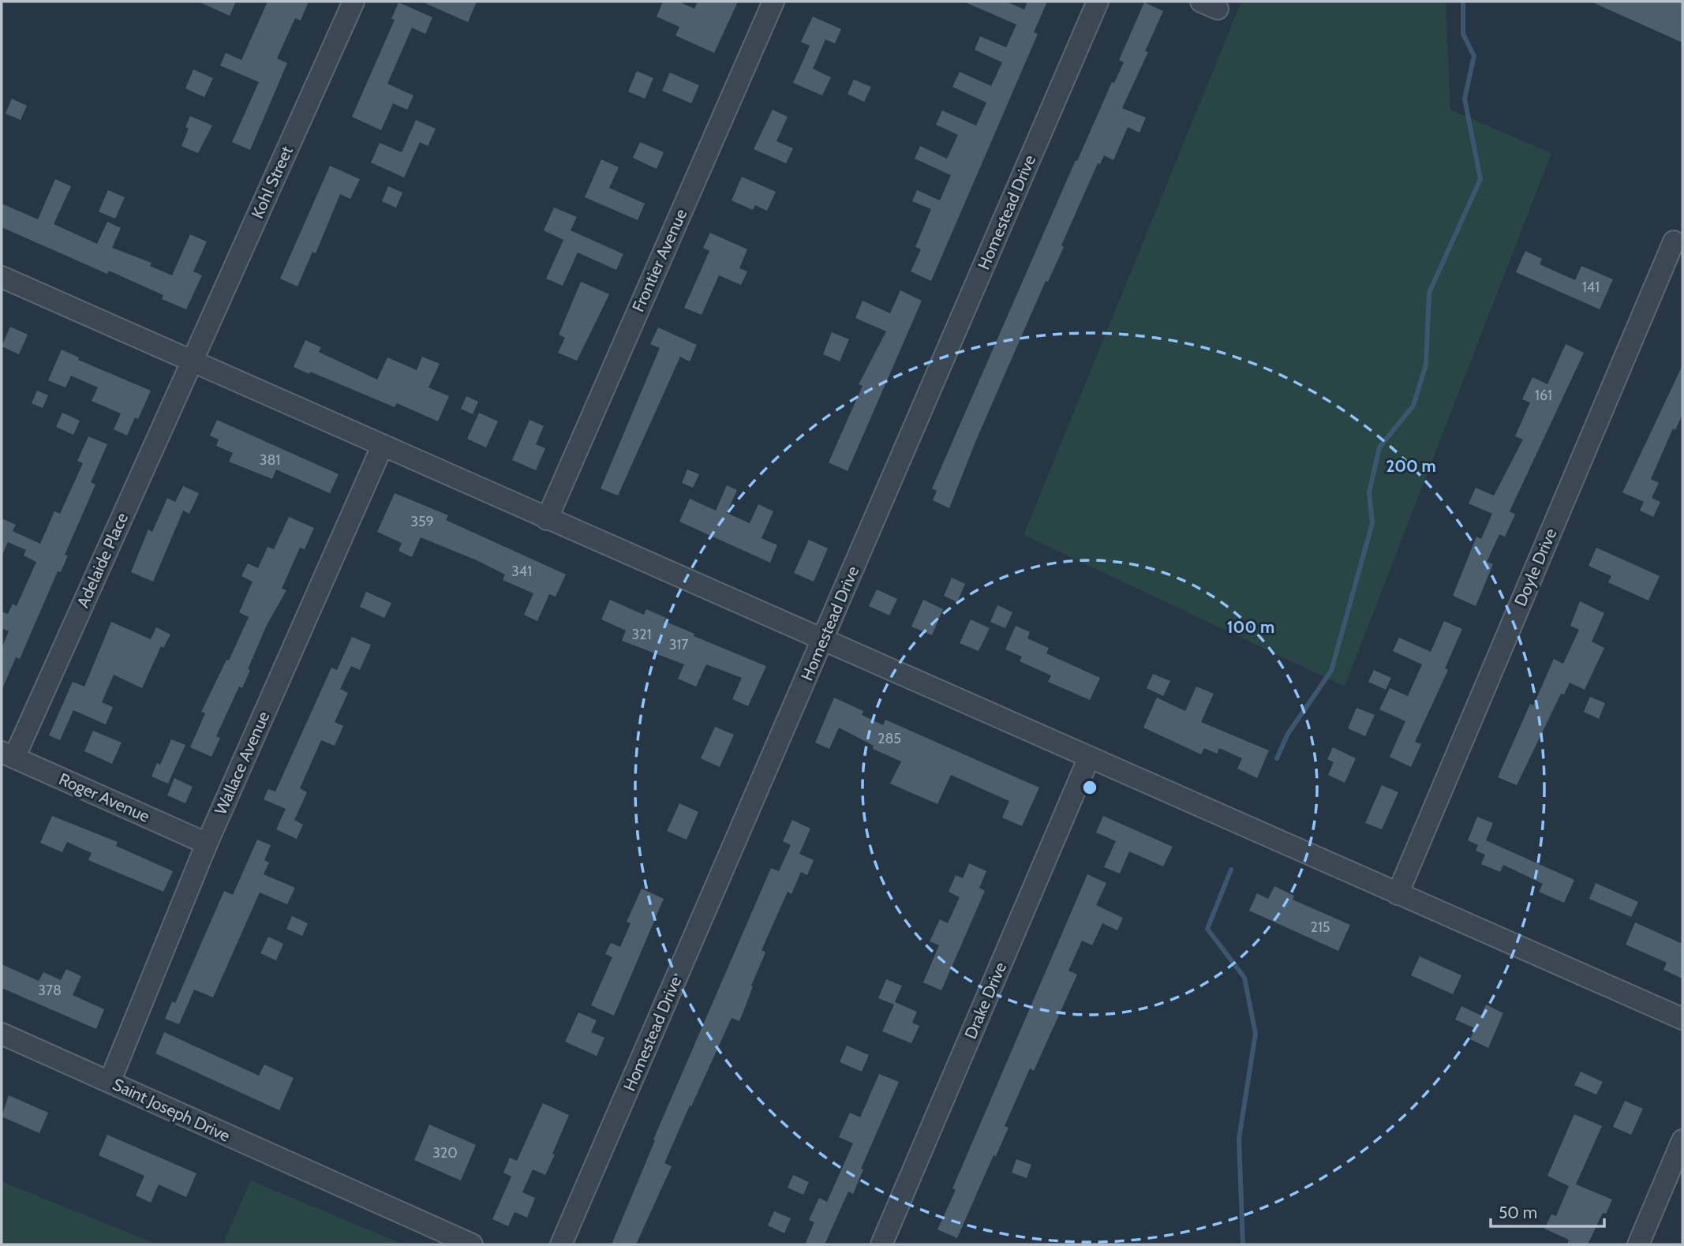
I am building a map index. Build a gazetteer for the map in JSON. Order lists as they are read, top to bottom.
{
  "streets": {
    "street": [
      "Kohl Street",
      "Homestead Drive",
      "Frontier Avenue",
      "Adelaide Place",
      "Doyle Drive",
      "Wallace Avenue",
      "Roger Avenue",
      "Drake Drive",
      "Saint Joseph Drive"
    ]
  },
  "crossings": [
    ["Kohl Street", "Adelaide Place"],
    ["Adelaide Place", "Roger Avenue"],
    ["Wallace Avenue", "Roger Avenue"],
    ["Wallace Avenue", "Saint Joseph Drive"]
  ],
  "house_numbers": [
    "141",
    "161",
    "381",
    "359",
    "341",
    "321",
    "317",
    "285",
    "215",
    "378",
    "320"
  ],
  "scale_bar": "50 m",
  "rings": ["200 m", "100 m"]
}
